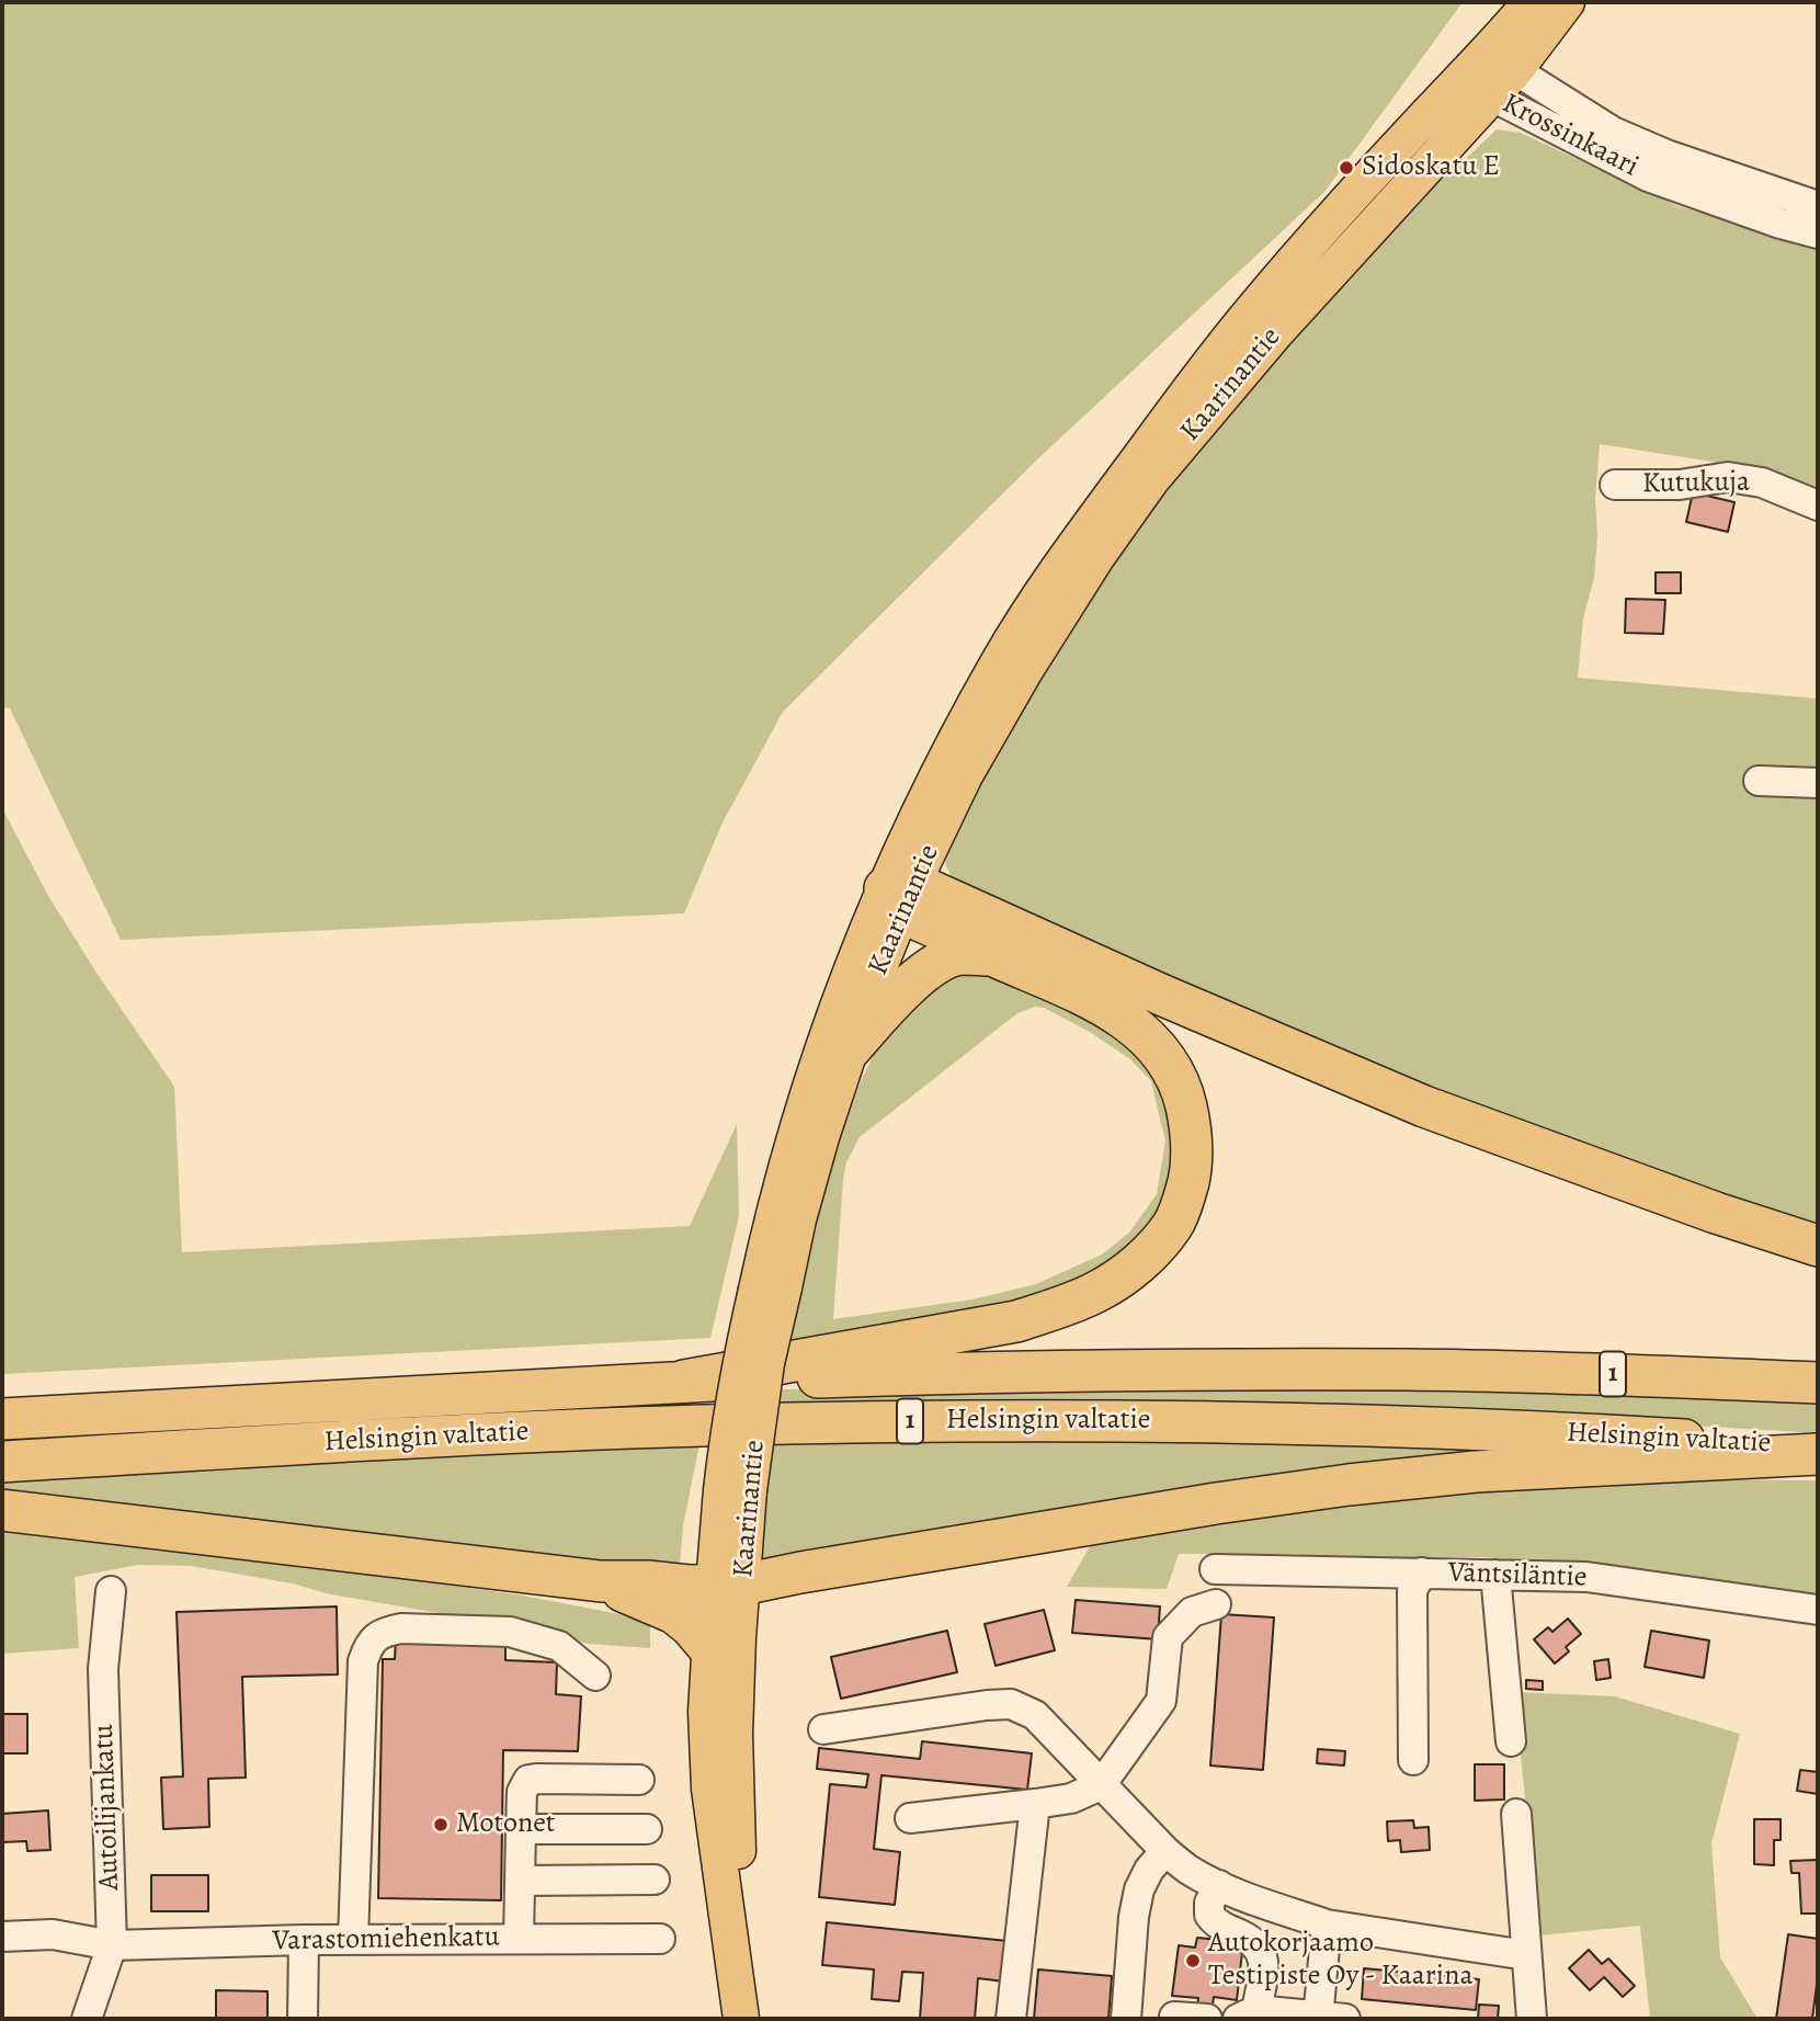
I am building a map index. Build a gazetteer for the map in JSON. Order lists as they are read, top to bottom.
{
  "streets": {
    "highway": ["1", "Helsingin valtatie"],
    "main road": ["Kaarinantie"],
    "street": [
      "Krossinkaari",
      "Kutukuja",
      "Väntsiläntie",
      "Autoilijankatu",
      "Varastomiehenkatu"
    ]
  },
  "crossings": [
    ["Krossinkaari", "Kaarinantie"],
    ["Autoilijankatu", "Varastomiehenkatu"]
  ],
  "places": ["Sidoskatu E", "Motonet", "Autokorjaamo Testipiste Oy - Kaarina"]
}
